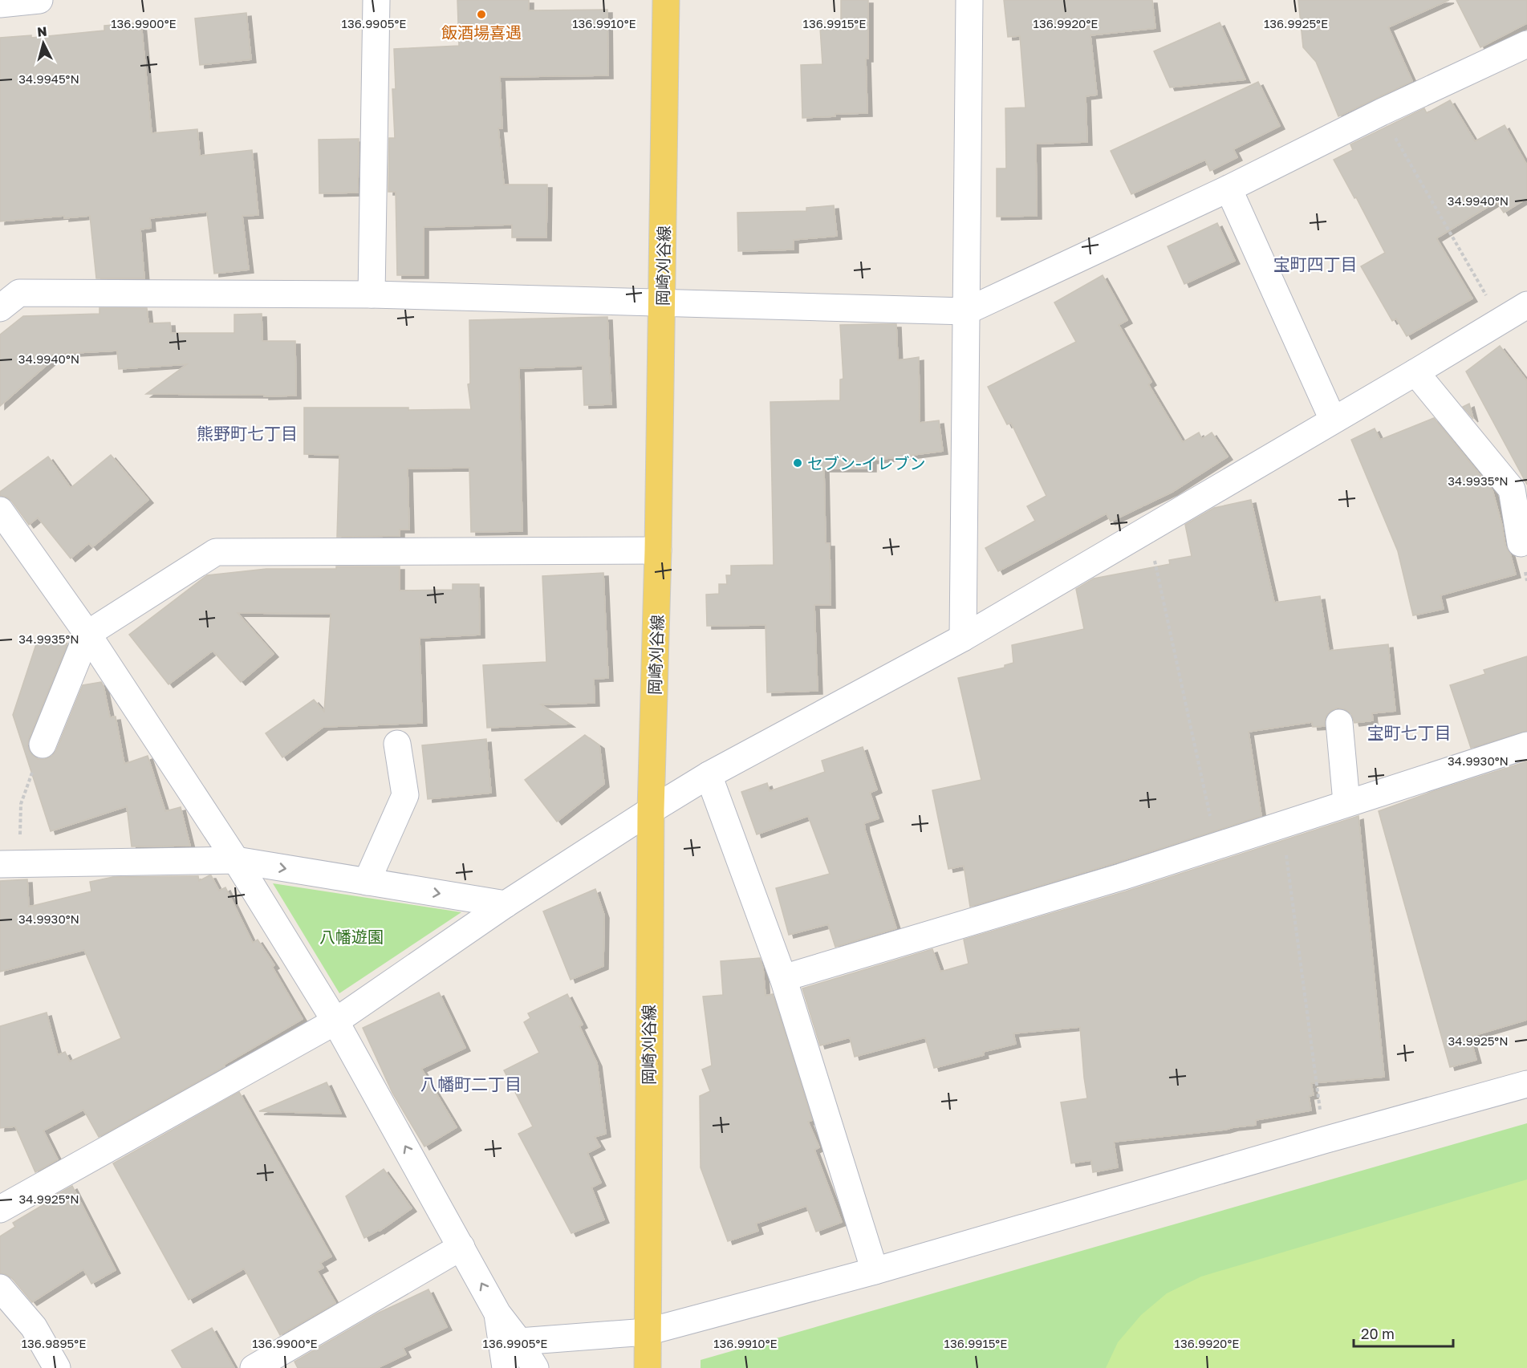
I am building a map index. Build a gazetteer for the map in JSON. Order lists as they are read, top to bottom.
{
  "streets": {
    "main road": ["岡崎刈谷線"]
  },
  "districts": [
    "宝町四丁目",
    "熊野町七丁目",
    "宝町七丁目",
    "八幡町二丁目"
  ],
  "parks": ["八幡遊園"],
  "places": ["飯酒場喜遇", "セブン-イレブン"],
  "scale_bar": "20 m",
  "north": "top",
  "coordinates": [
    "136.9900°E",
    "136.9905°E",
    "136.9910°E",
    "136.9915°E",
    "136.9920°E",
    "136.9925°E",
    "34.9945°N",
    "34.9940°N",
    "34.9935°N",
    "34.9930°N",
    "34.9925°N",
    "136.9895°E"
  ]
}
